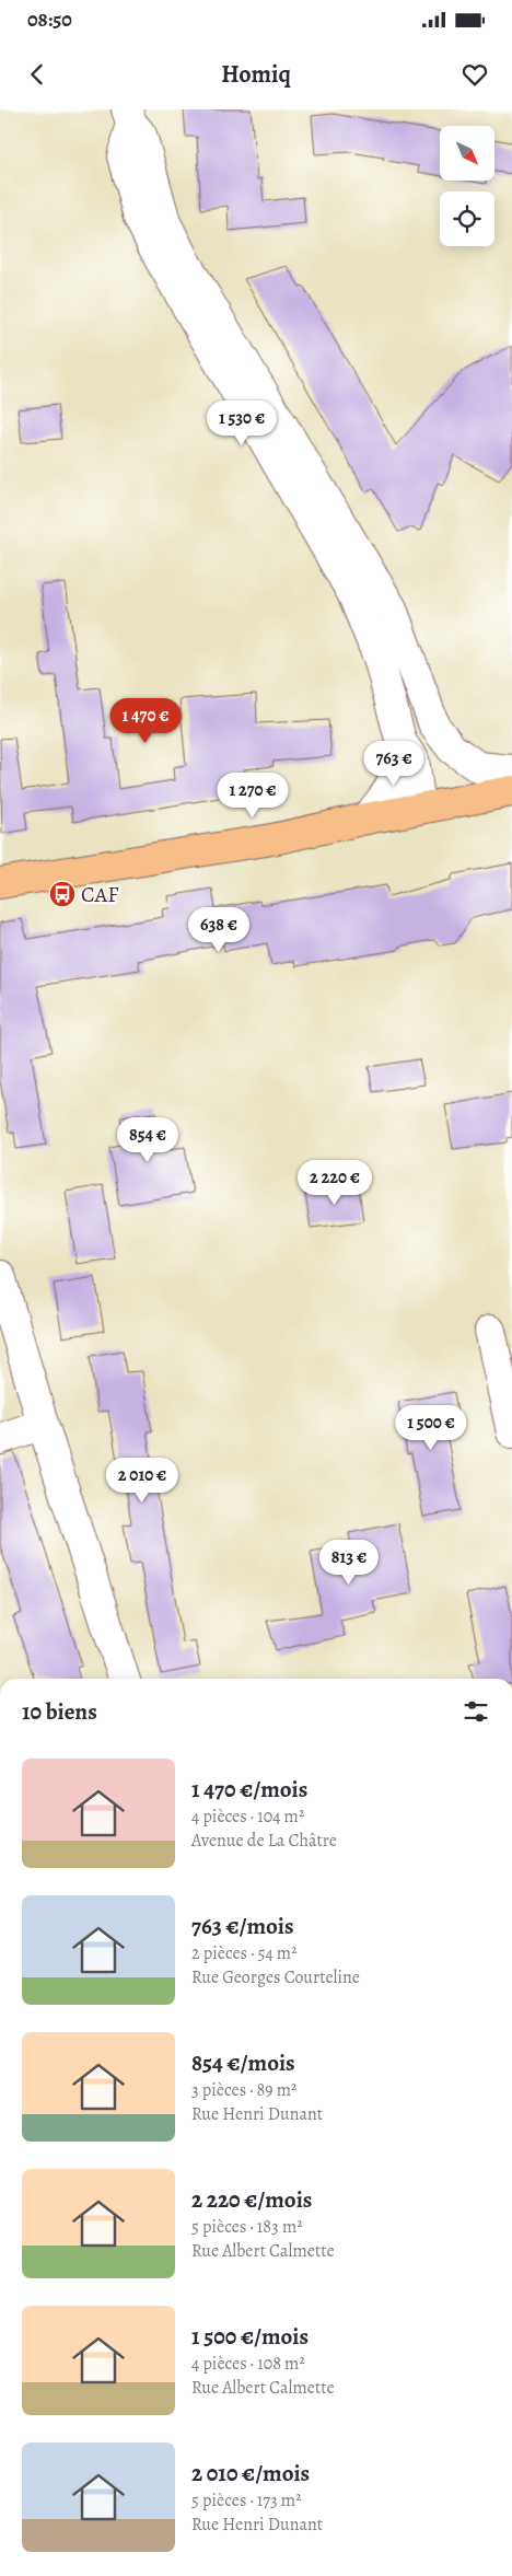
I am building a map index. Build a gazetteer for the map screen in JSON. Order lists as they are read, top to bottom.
{
  "places": {
    "bus stop": ["CAF"]
  },
  "north": "bottom right",
  "page": {
    "status": "08:50",
    "header": "Homiq",
    "price": [
      "1 530 €",
      "1 470 €",
      "763 €",
      "1 270 €",
      "638 €",
      "854 €",
      "2 220 €",
      "1 500 €",
      "2 010 €",
      "813 €"
    ],
    "heading": "10 biens",
    "list": [
      {
        "name": "1 470 €/mois",
        "note": "4 pièces · 104 m² · Avenue de La Châtre"
      },
      {
        "name": "763 €/mois",
        "note": "2 pièces · 54 m² · Rue Georges Courteline"
      },
      {
        "name": "854 €/mois",
        "note": "3 pièces · 89 m² · Rue Henri Dunant"
      },
      {
        "name": "2 220 €/mois",
        "note": "5 pièces · 183 m² · Rue Albert Calmette"
      },
      {
        "name": "1 500 €/mois",
        "note": "4 pièces · 108 m² · Rue Albert Calmette"
      },
      {
        "name": "2 010 €/mois",
        "note": "5 pièces · 173 m² · Rue Henri Dunant"
      }
    ]
  }
}
